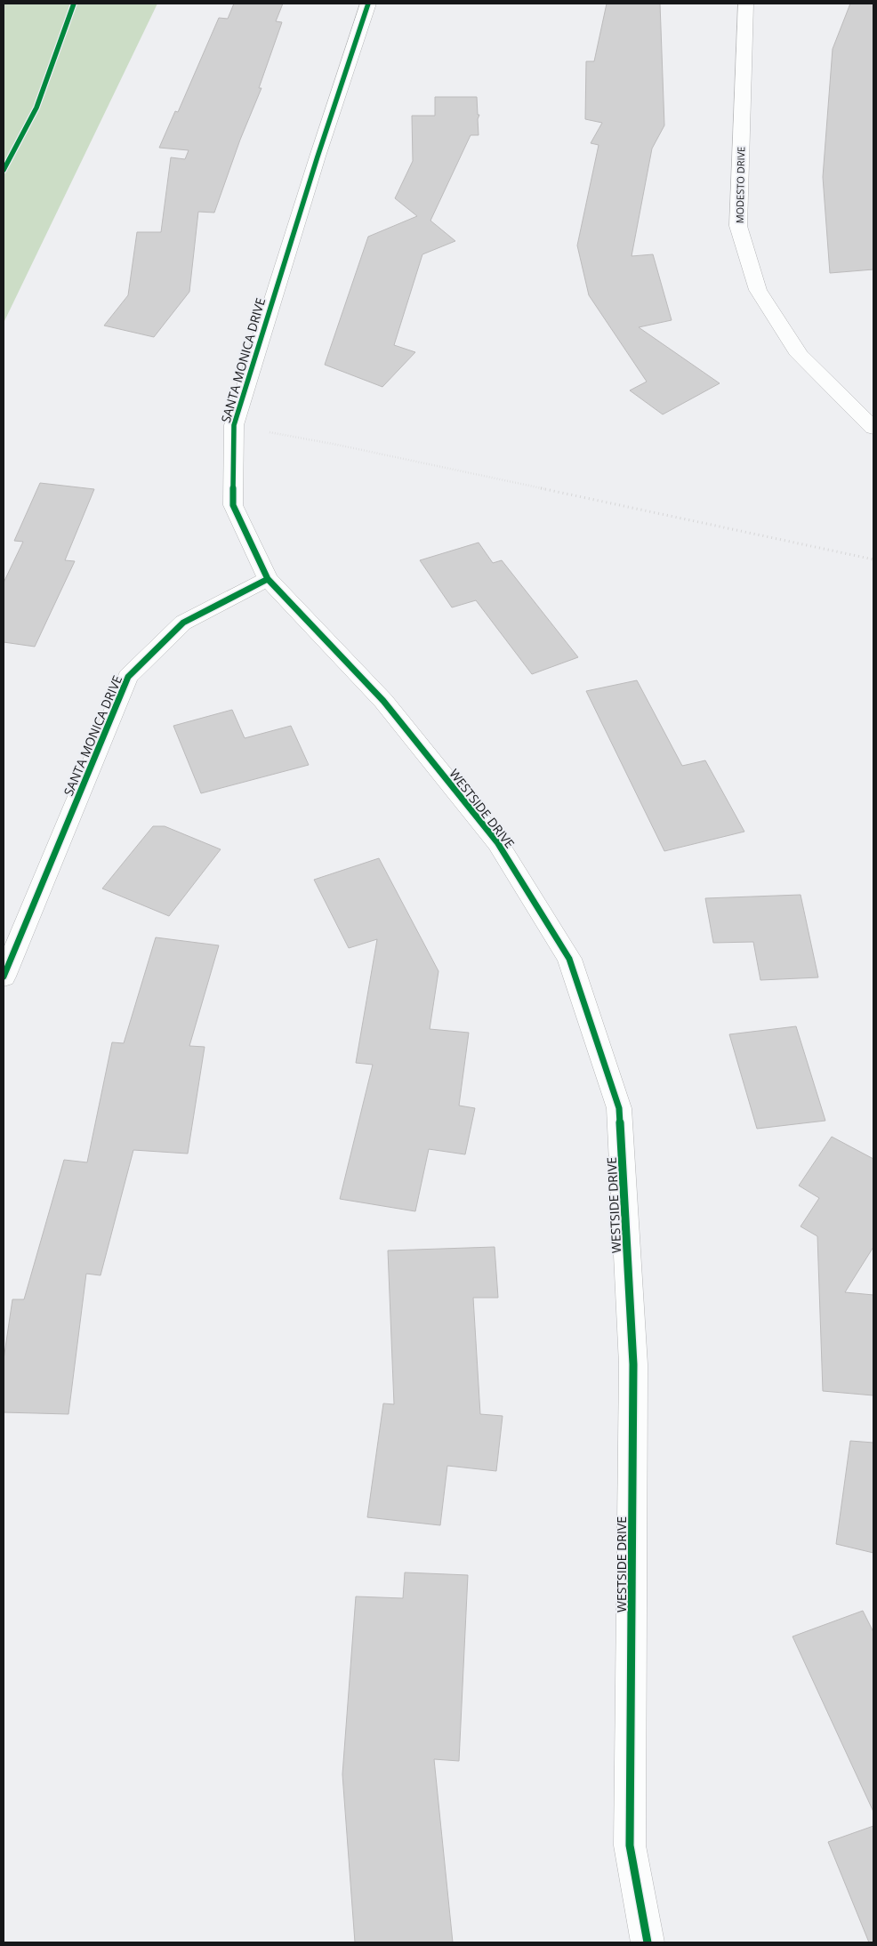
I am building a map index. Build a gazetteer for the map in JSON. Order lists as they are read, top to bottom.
{
  "streets": {
    "street": ["MODESTO DRIVE", "SANTA MONICA DRIVE", "WESTSIDE DRIVE"]
  },
  "crossings": [
    ["SANTA MONICA DRIVE", "WESTSIDE DRIVE"]
  ]
}
